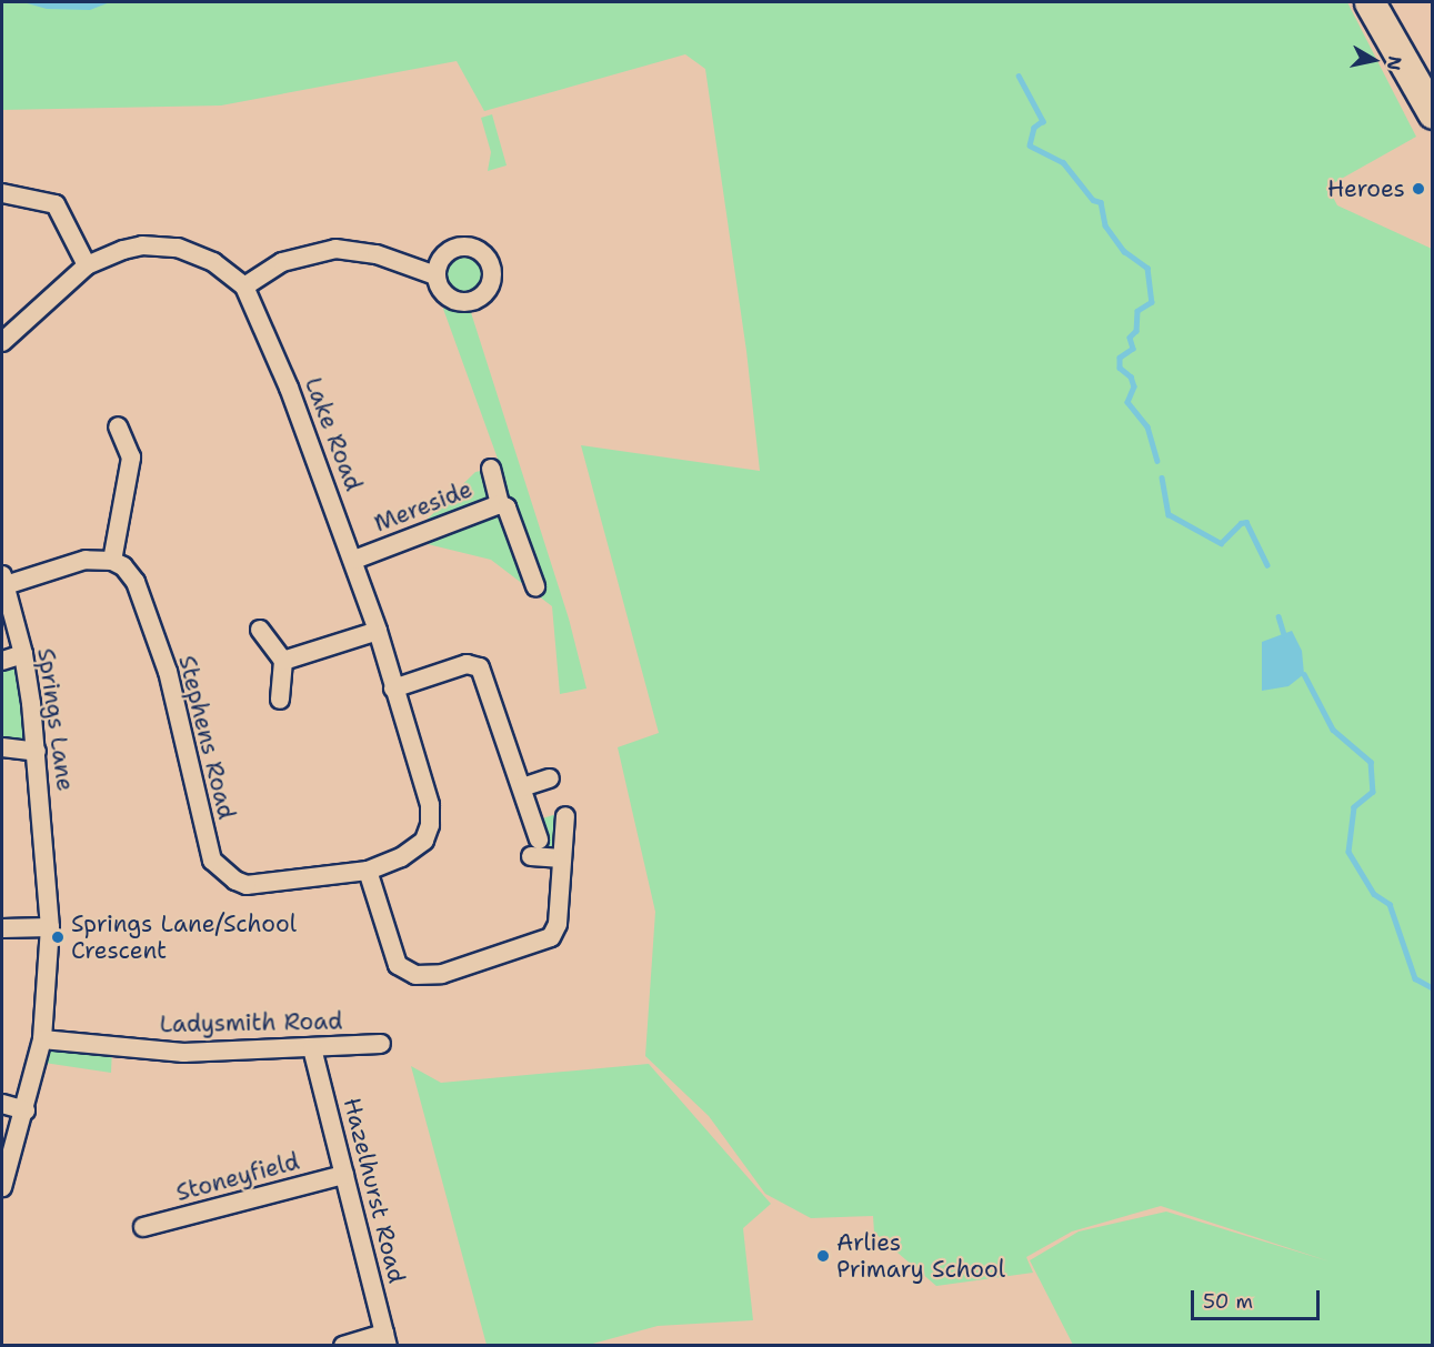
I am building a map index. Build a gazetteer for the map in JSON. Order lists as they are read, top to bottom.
{
  "streets": {
    "street": [
      "Lake Road",
      "Mereside",
      "Springs Lane",
      "Stephens Road",
      "Ladysmith Road",
      "Stoneyfield",
      "Hazelhurst Road"
    ]
  },
  "crossings": [
    ["Lake Road", "Mereside"],
    ["Lake Road", "Stephens Road"],
    ["Springs Lane", "Ladysmith Road"],
    ["Ladysmith Road", "Hazelhurst Road"],
    ["Stoneyfield", "Hazelhurst Road"]
  ],
  "places": ["Heroes", "Springs Lane/School Crescent", "Arlies Primary School"],
  "scale_bar": "50 m",
  "north": "right"
}
